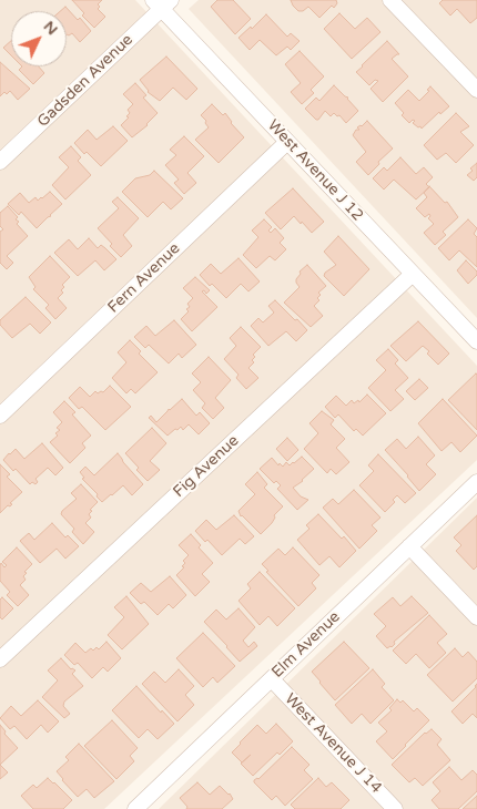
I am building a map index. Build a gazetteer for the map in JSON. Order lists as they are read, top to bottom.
{
  "streets": {
    "street": [
      "Gadsden Avenue",
      "West Avenue J 12",
      "Fern Avenue",
      "Fig Avenue",
      "Elm Avenue",
      "West Avenue J 14"
    ]
  },
  "crossings": [
    ["Gadsden Avenue", "West Avenue J 12"],
    ["West Avenue J 12", "Fern Avenue"],
    ["West Avenue J 12", "Fig Avenue"],
    ["Elm Avenue", "West Avenue J 14"]
  ],
  "north": "top right"
}
